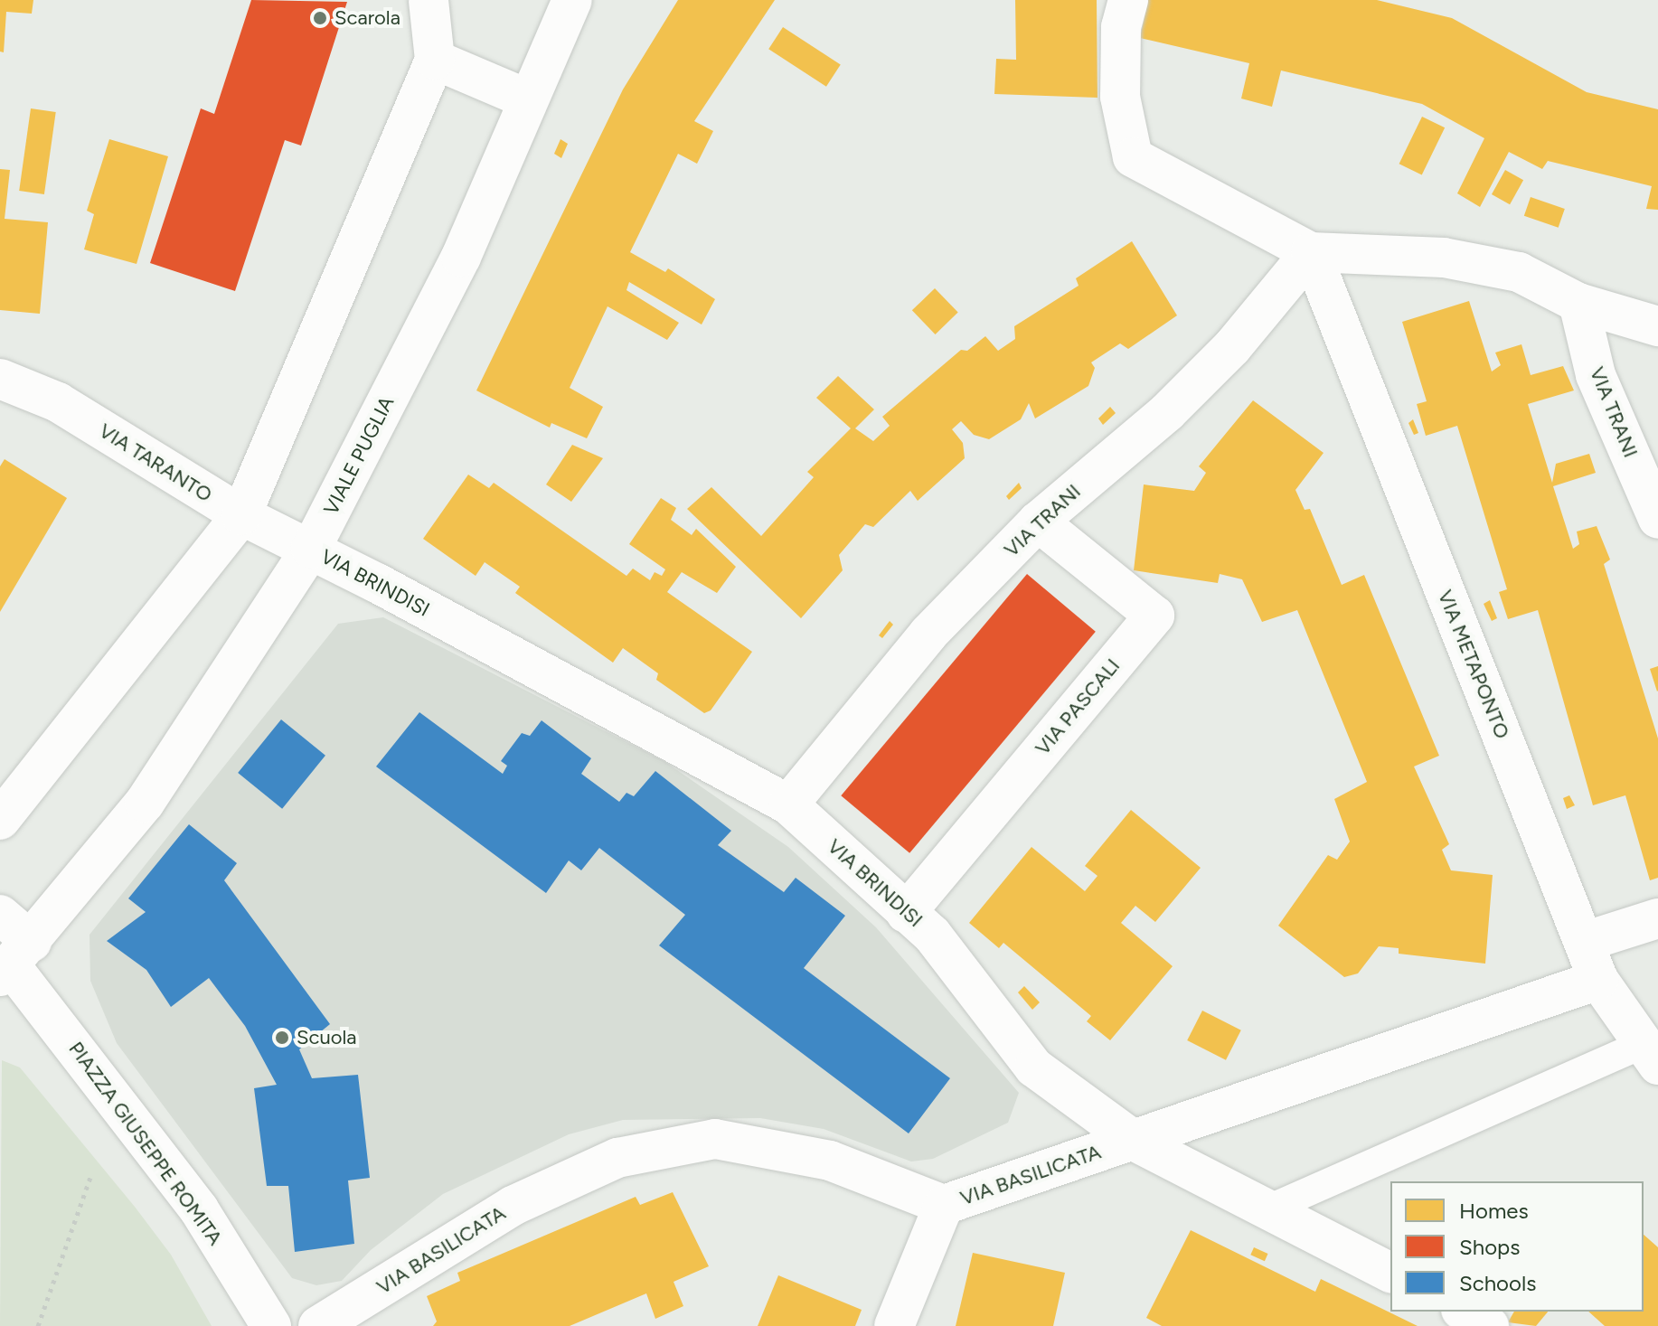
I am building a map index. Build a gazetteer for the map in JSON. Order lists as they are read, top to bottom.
{
  "streets": {
    "street": [
      "VIA TRANI",
      "VIALE PUGLIA",
      "VIA TARANTO",
      "VIA BRINDISI",
      "VIA METAPONTO",
      "VIA PASCALI",
      "PIAZZA GIUSEPPE ROMITA",
      "VIA BASILICATA"
    ]
  },
  "crossings": [
    ["VIA TRANI", "VIA BRINDISI"],
    ["VIA TRANI", "VIA METAPONTO"],
    ["VIA TRANI", "VIA PASCALI"],
    ["VIALE PUGLIA", "VIA TARANTO"],
    ["VIALE PUGLIA", "VIA BRINDISI"],
    ["VIALE PUGLIA", "PIAZZA GIUSEPPE ROMITA"],
    ["VIA TARANTO", "VIA BRINDISI"],
    ["VIA BRINDISI", "VIA PASCALI"],
    ["VIA BRINDISI", "VIA BASILICATA"],
    ["VIA METAPONTO", "VIA BASILICATA"]
  ],
  "places": ["Scarola", "Scuola"],
  "legend": ["Homes", "Shops", "Schools"]
}
